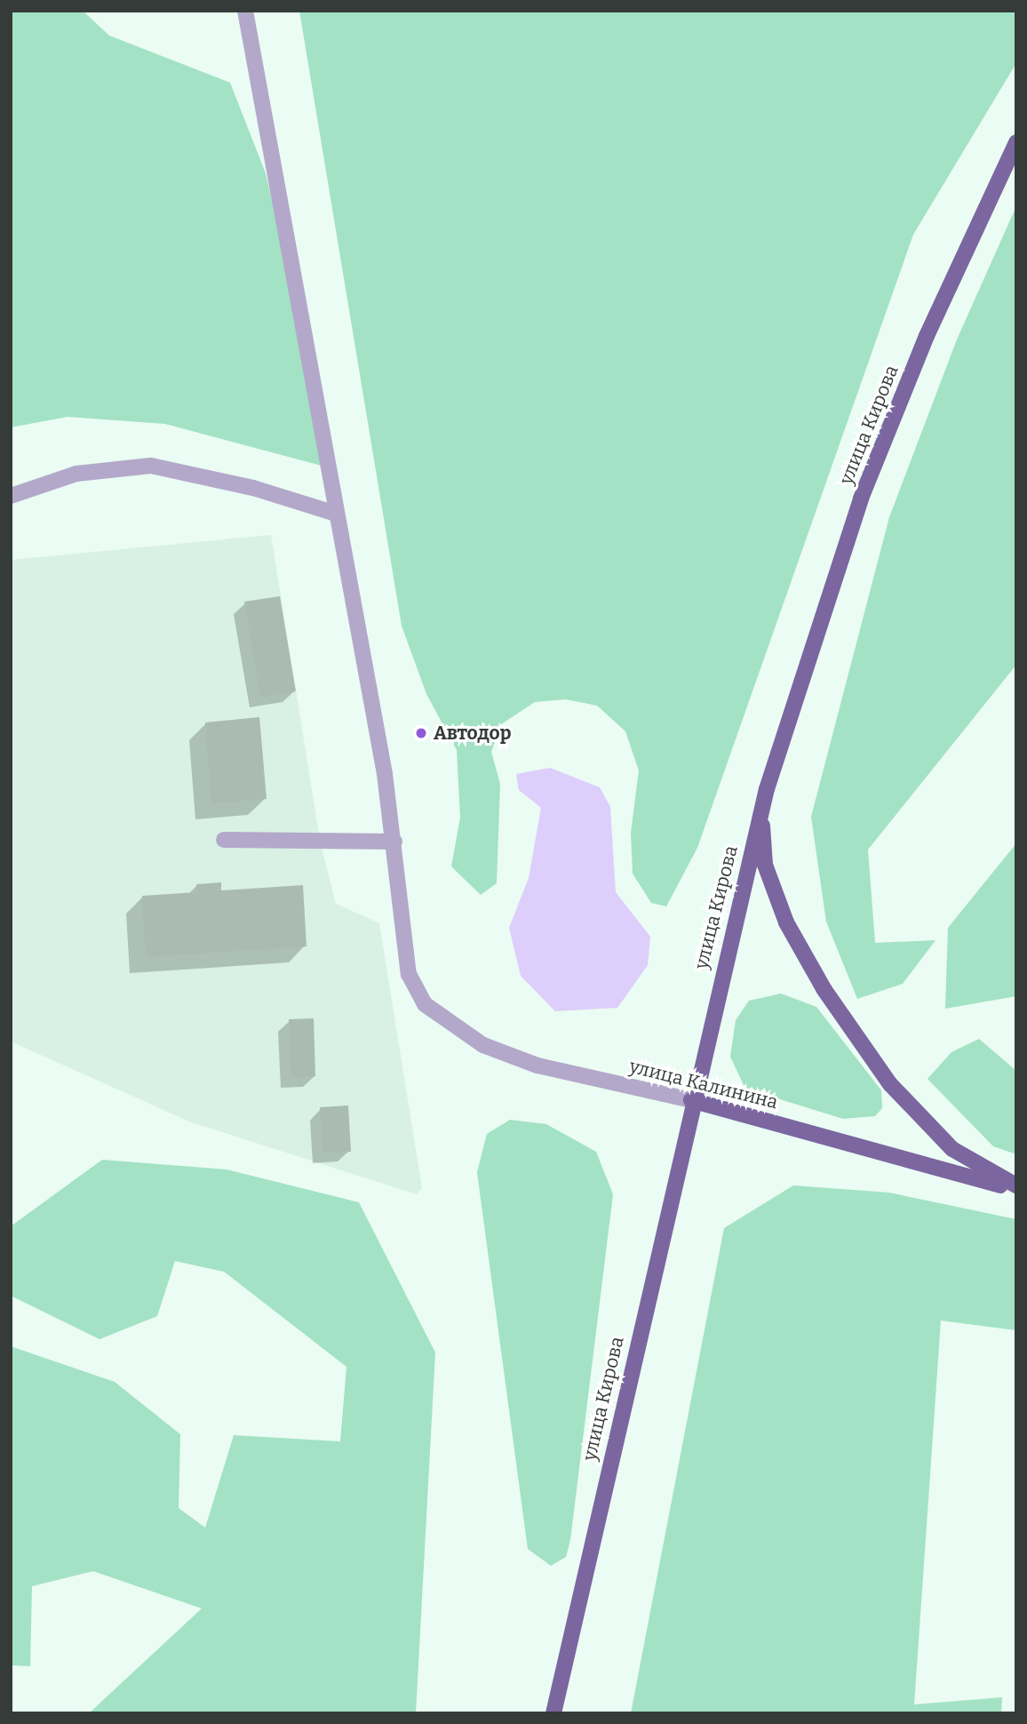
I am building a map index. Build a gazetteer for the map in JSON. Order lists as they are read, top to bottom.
{
  "streets": {
    "main road": ["улица Кирова", "улица Калинина"]
  },
  "crossings": [
    ["улица Кирова", "улица Калинина"]
  ],
  "places": ["Автодор"]
}
